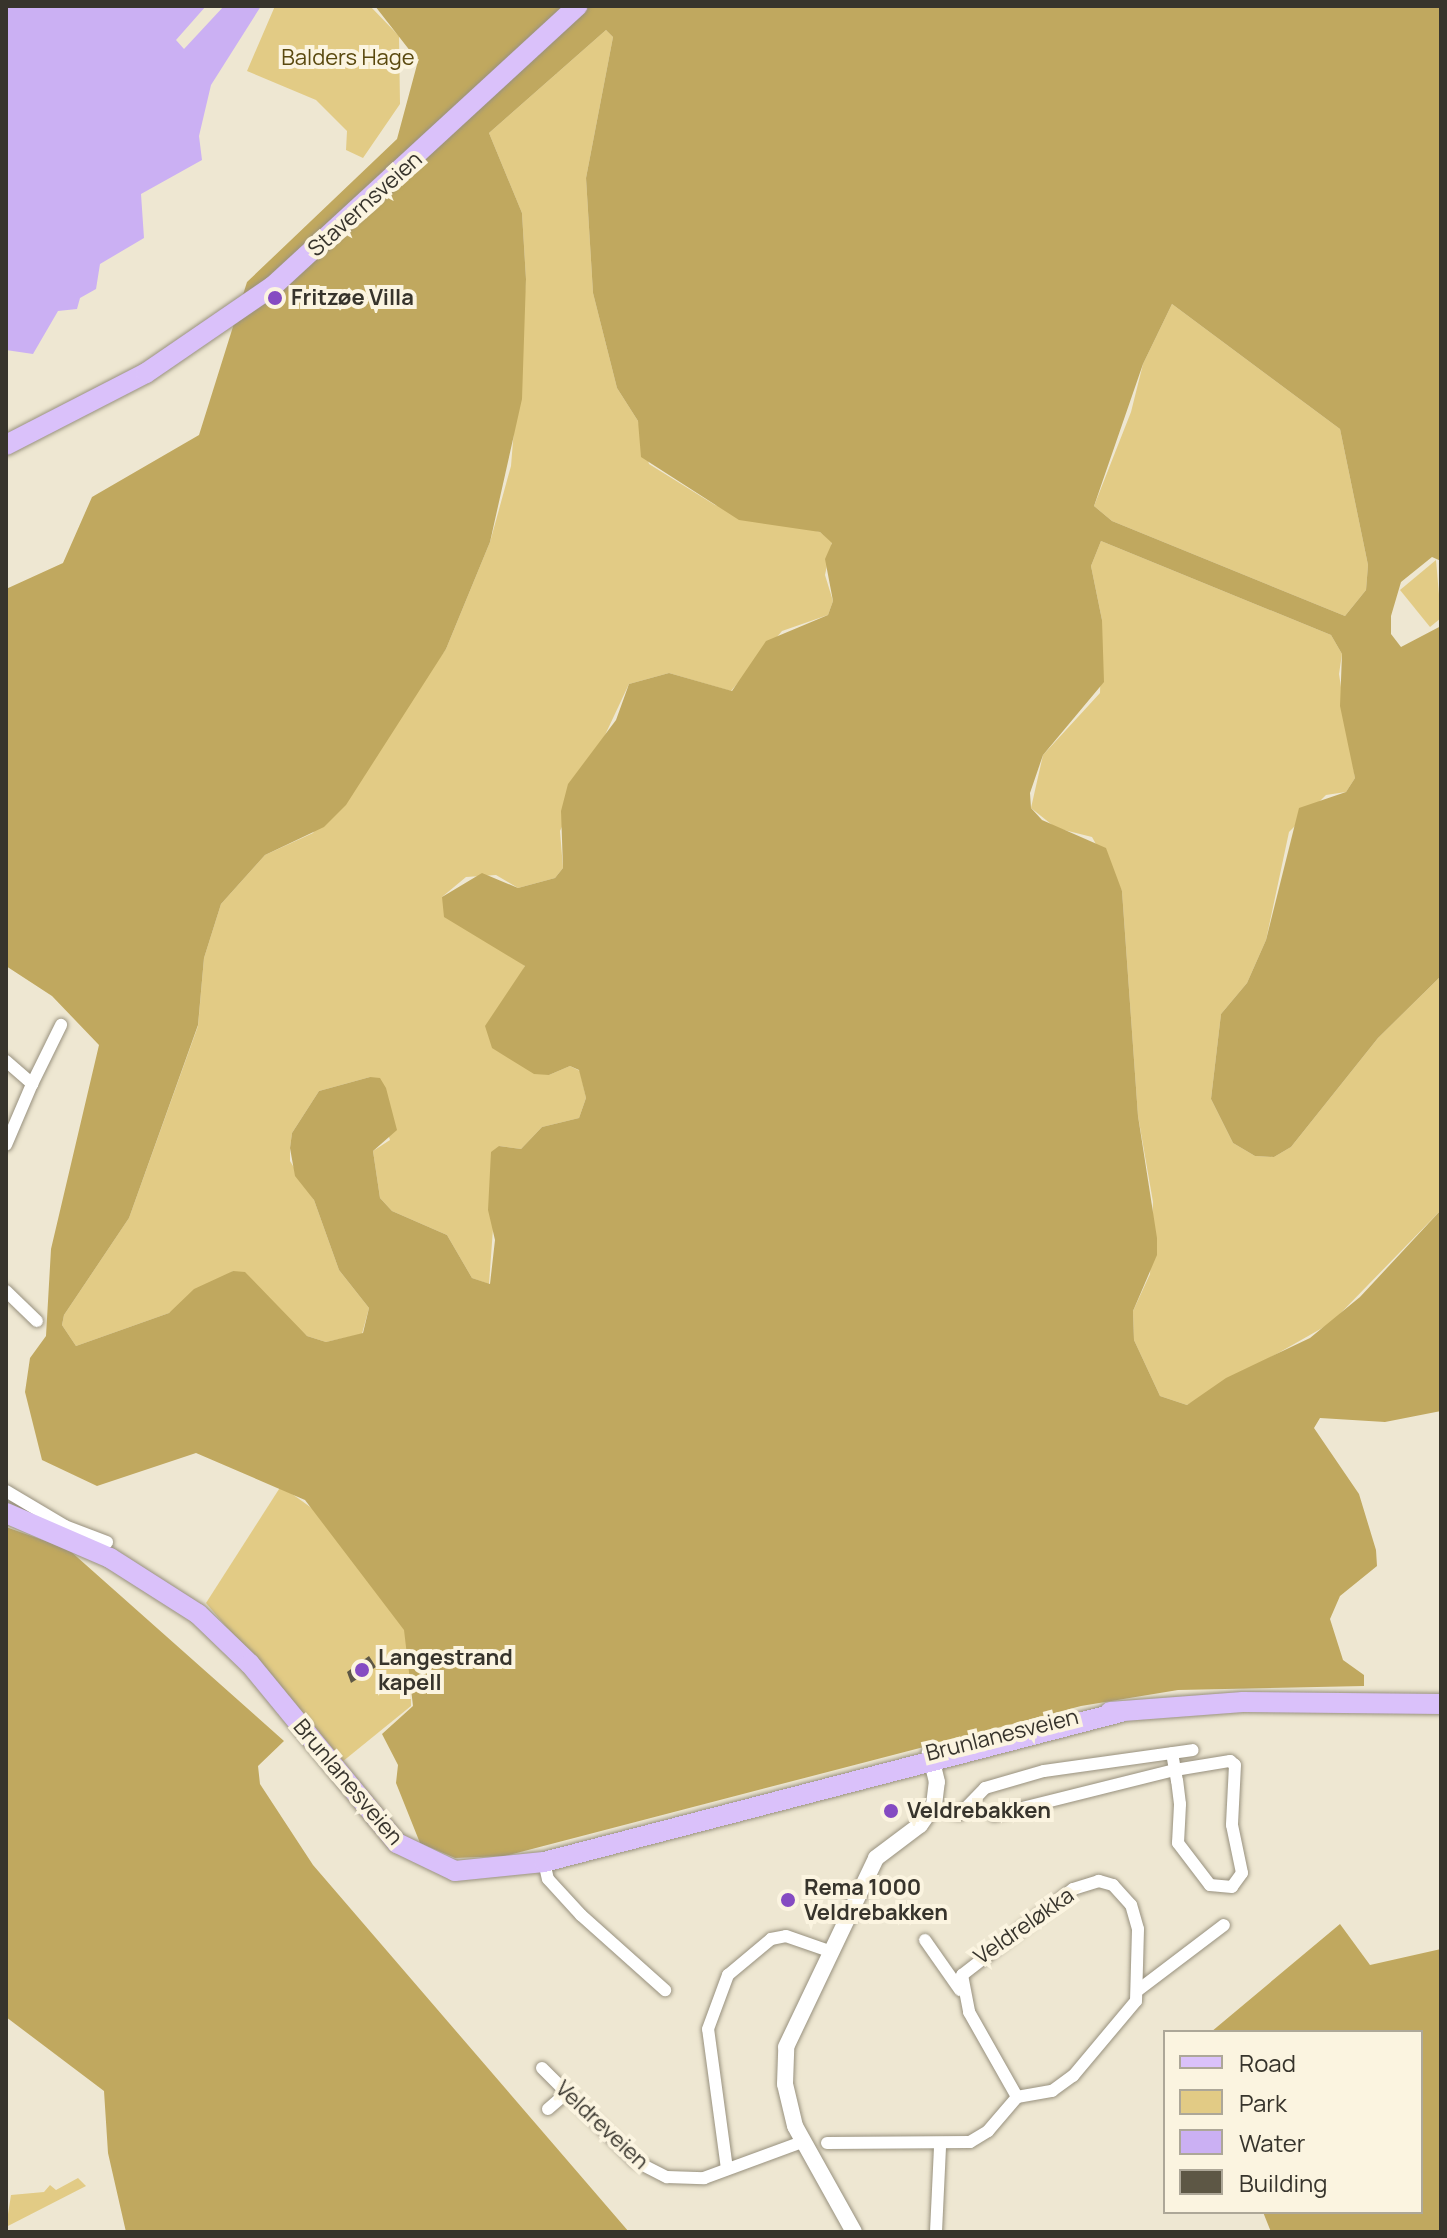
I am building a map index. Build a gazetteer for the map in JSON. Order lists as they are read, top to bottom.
{
  "streets": {
    "main road": ["Stavernsveien", "Brunlanesveien"],
    "street": ["Veldreløkka", "Veldreveien"]
  },
  "parks": ["Balders Hage"],
  "places": [
    "Fritzøe Villa",
    "Langestrand kapell",
    "Veldrebakken",
    "Rema 1000 Veldrebakken"
  ],
  "legend": [
    "Road",
    "Park",
    "Water",
    "Building"
  ]
}
